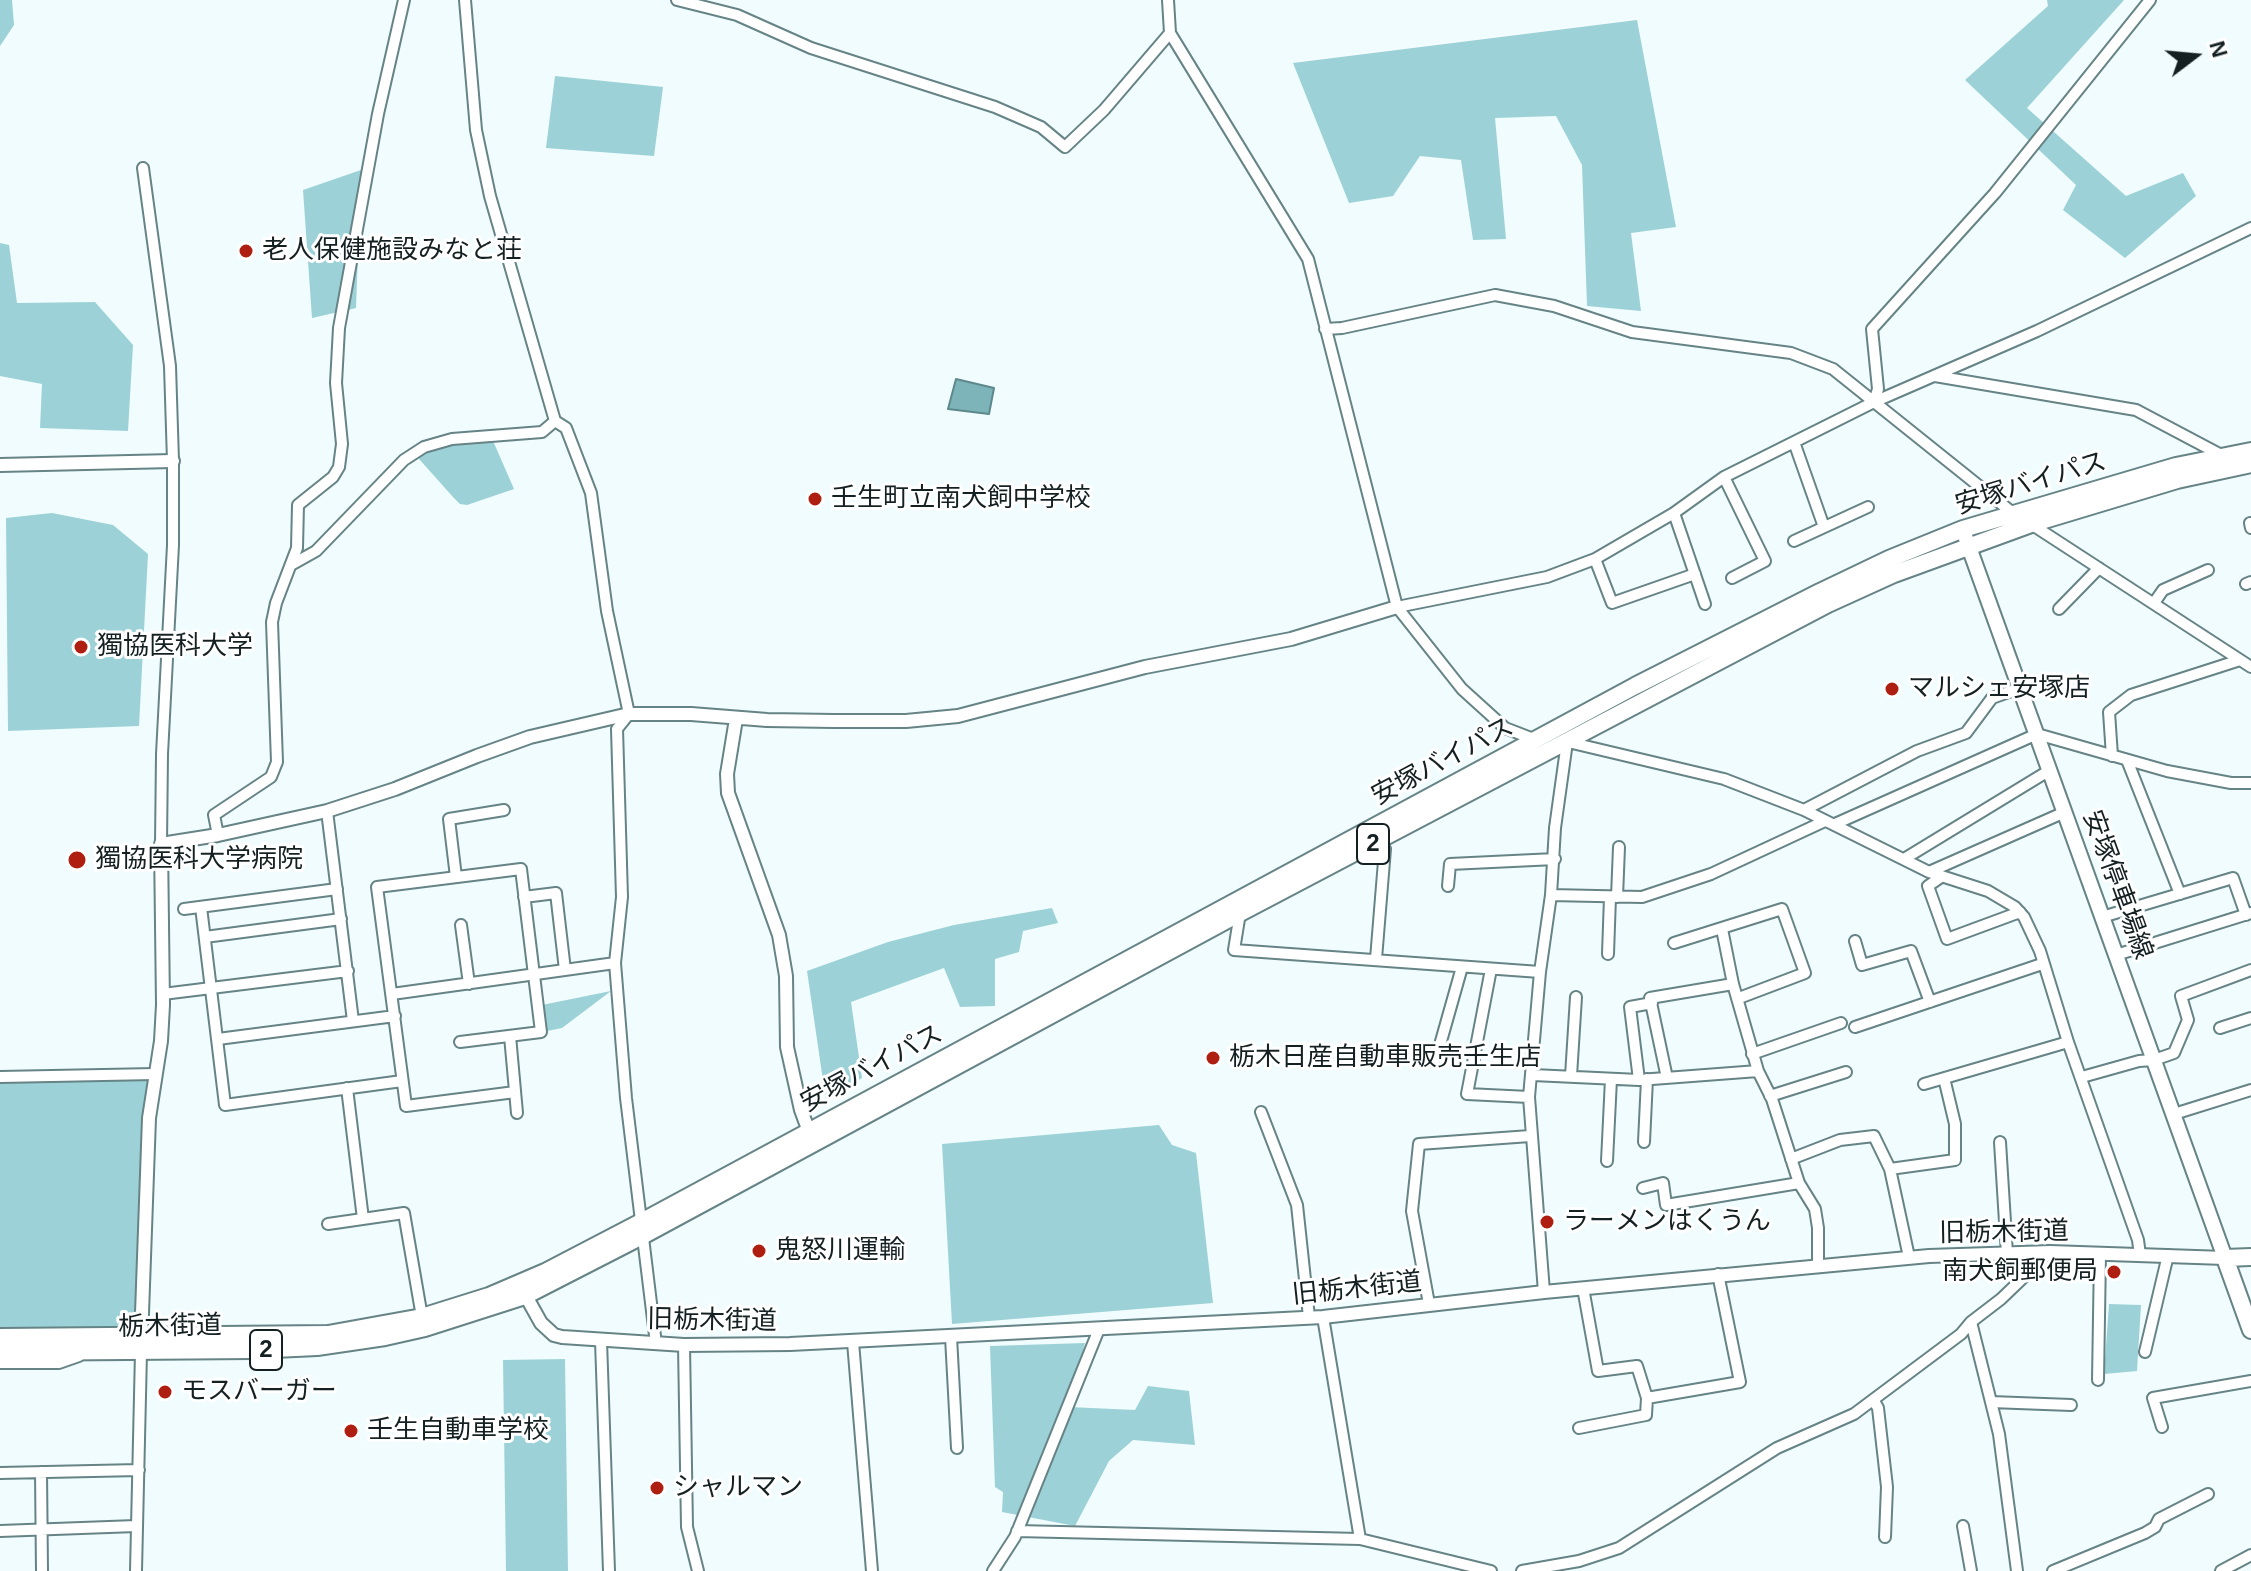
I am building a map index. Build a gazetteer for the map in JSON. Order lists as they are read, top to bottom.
{
  "streets": {
    "main road": [
      "安塚バイパス",
      "2",
      "安塚停車場線",
      "栃木街道"
    ],
    "street": ["旧栃木街道"]
  },
  "crossings": [
    ["安塚バイパス", "安塚停車場線"],
    ["安塚バイパス", "旧栃木街道"],
    ["安塚バイパス", "栃木街道"],
    ["安塚停車場線", "旧栃木街道"],
    ["旧栃木街道", "栃木街道"]
  ],
  "places": [
    "老人保健施設みなと荘",
    "壬生町立南犬飼中学校",
    "獨協医科大学",
    "マルシェ安塚店",
    "獨協医科大学病院",
    "栃木日産自動車販売壬生店",
    "ラーメンはくうん",
    "鬼怒川運輸",
    "南犬飼郵便局",
    "モスバーガー",
    "壬生自動車学校",
    "シャルマン"
  ],
  "north": "right"
}
